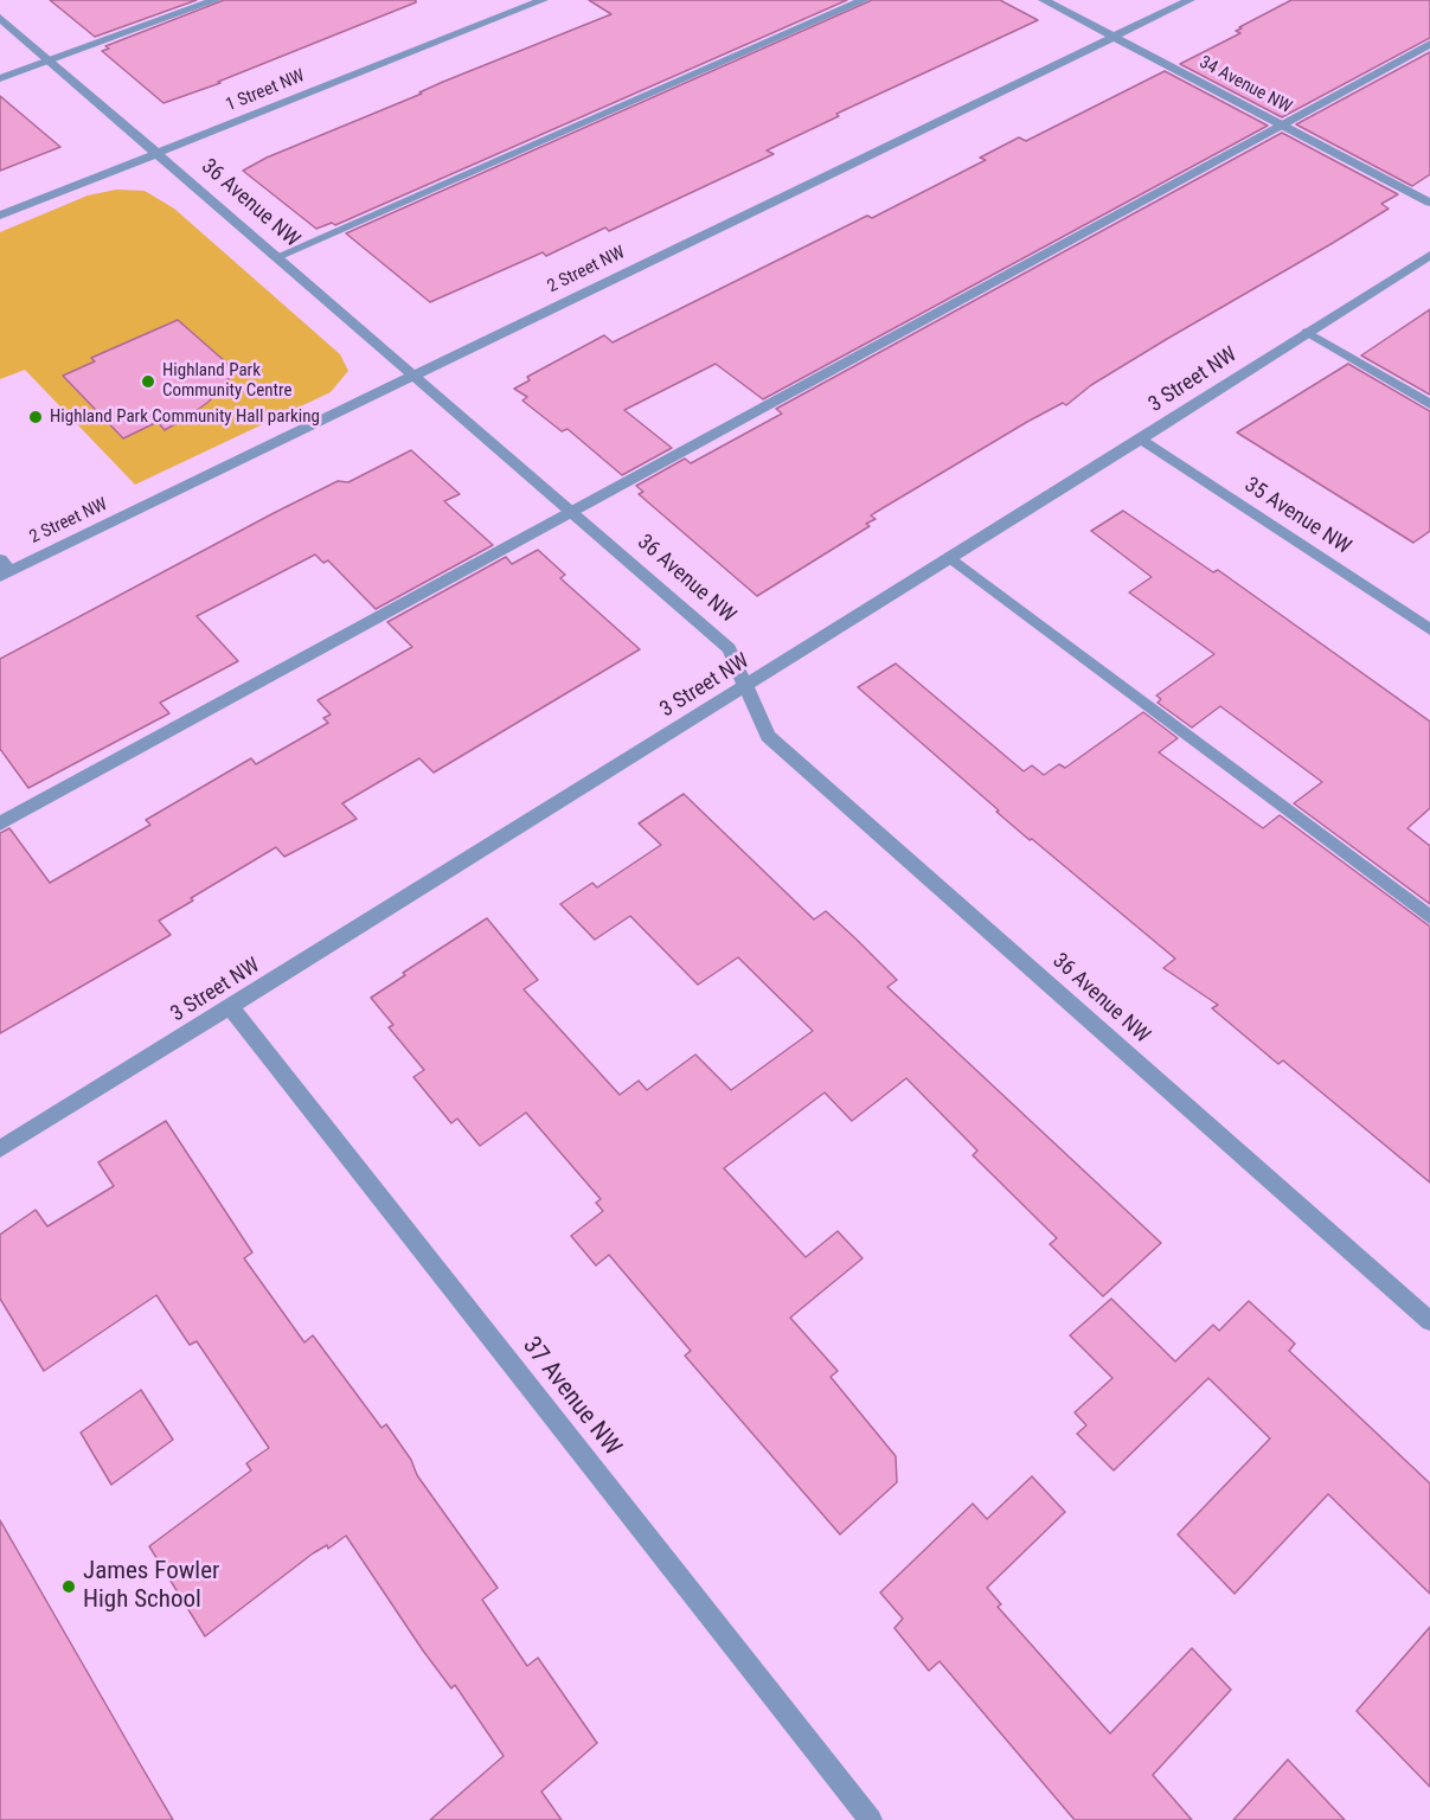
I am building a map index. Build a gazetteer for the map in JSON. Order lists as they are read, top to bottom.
{
  "streets": {
    "street": [
      "34 Avenue NW",
      "1 Street NW",
      "36 Avenue NW",
      "2 Street NW",
      "3 Street NW",
      "35 Avenue NW",
      "37 Avenue NW"
    ]
  },
  "crossings": [
    ["34 Avenue NW", "2 Street NW"],
    ["1 Street NW", "36 Avenue NW"],
    ["36 Avenue NW", "2 Street NW"],
    ["36 Avenue NW", "3 Street NW"],
    ["3 Street NW", "35 Avenue NW"],
    ["3 Street NW", "37 Avenue NW"]
  ],
  "places": ["Highland Park Community Centre", "Highland Park Community Hall parking", "James Fowler High School"]
}
